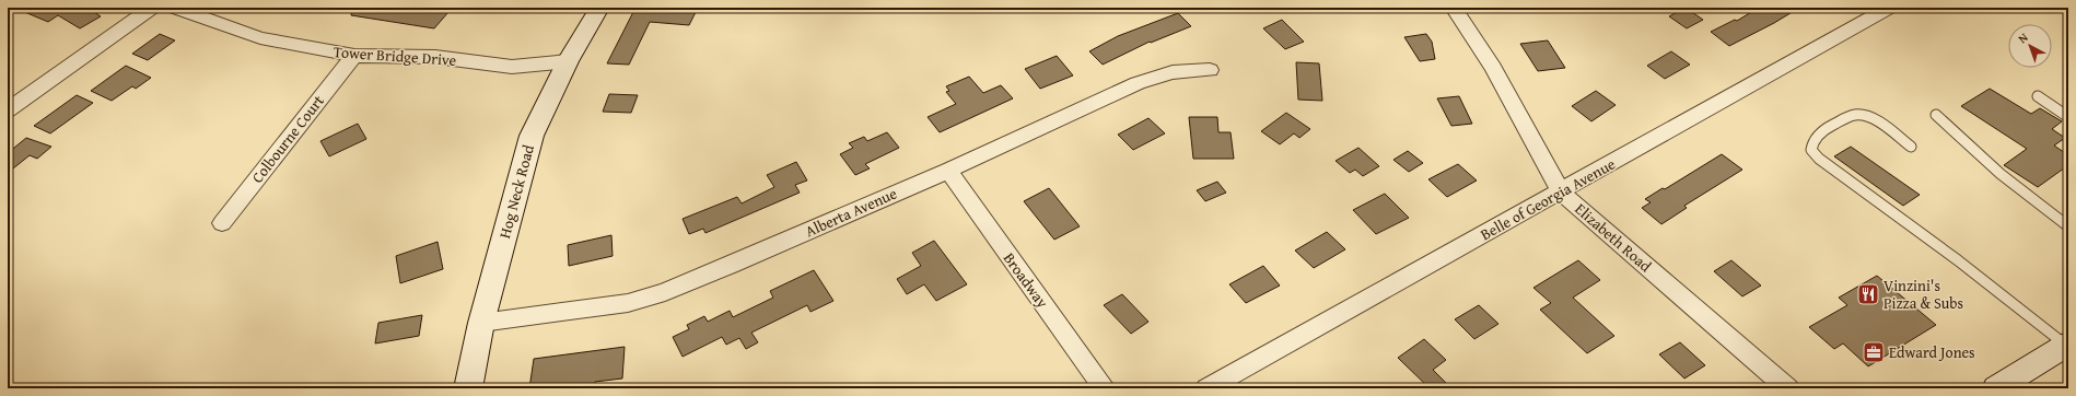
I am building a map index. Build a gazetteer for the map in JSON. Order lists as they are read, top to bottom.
{
  "streets": {
    "main road": ["Hog Neck Road"],
    "street": [
      "Tower Bridge Drive",
      "Colbourne Court",
      "Belle of Georgia Avenue",
      "Alberta Avenue",
      "Elizabeth Road",
      "Broadway"
    ]
  },
  "crossings": [
    ["Tower Bridge Drive", "Colbourne Court"],
    ["Tower Bridge Drive", "Hog Neck Road"],
    ["Hog Neck Road", "Alberta Avenue"],
    ["Belle of Georgia Avenue", "Elizabeth Road"],
    ["Alberta Avenue", "Broadway"]
  ],
  "places": {
    "restaurant": ["Vinzini's Pizza & Subs"],
    "office": ["Edward Jones"]
  },
  "north": "top left"
}
